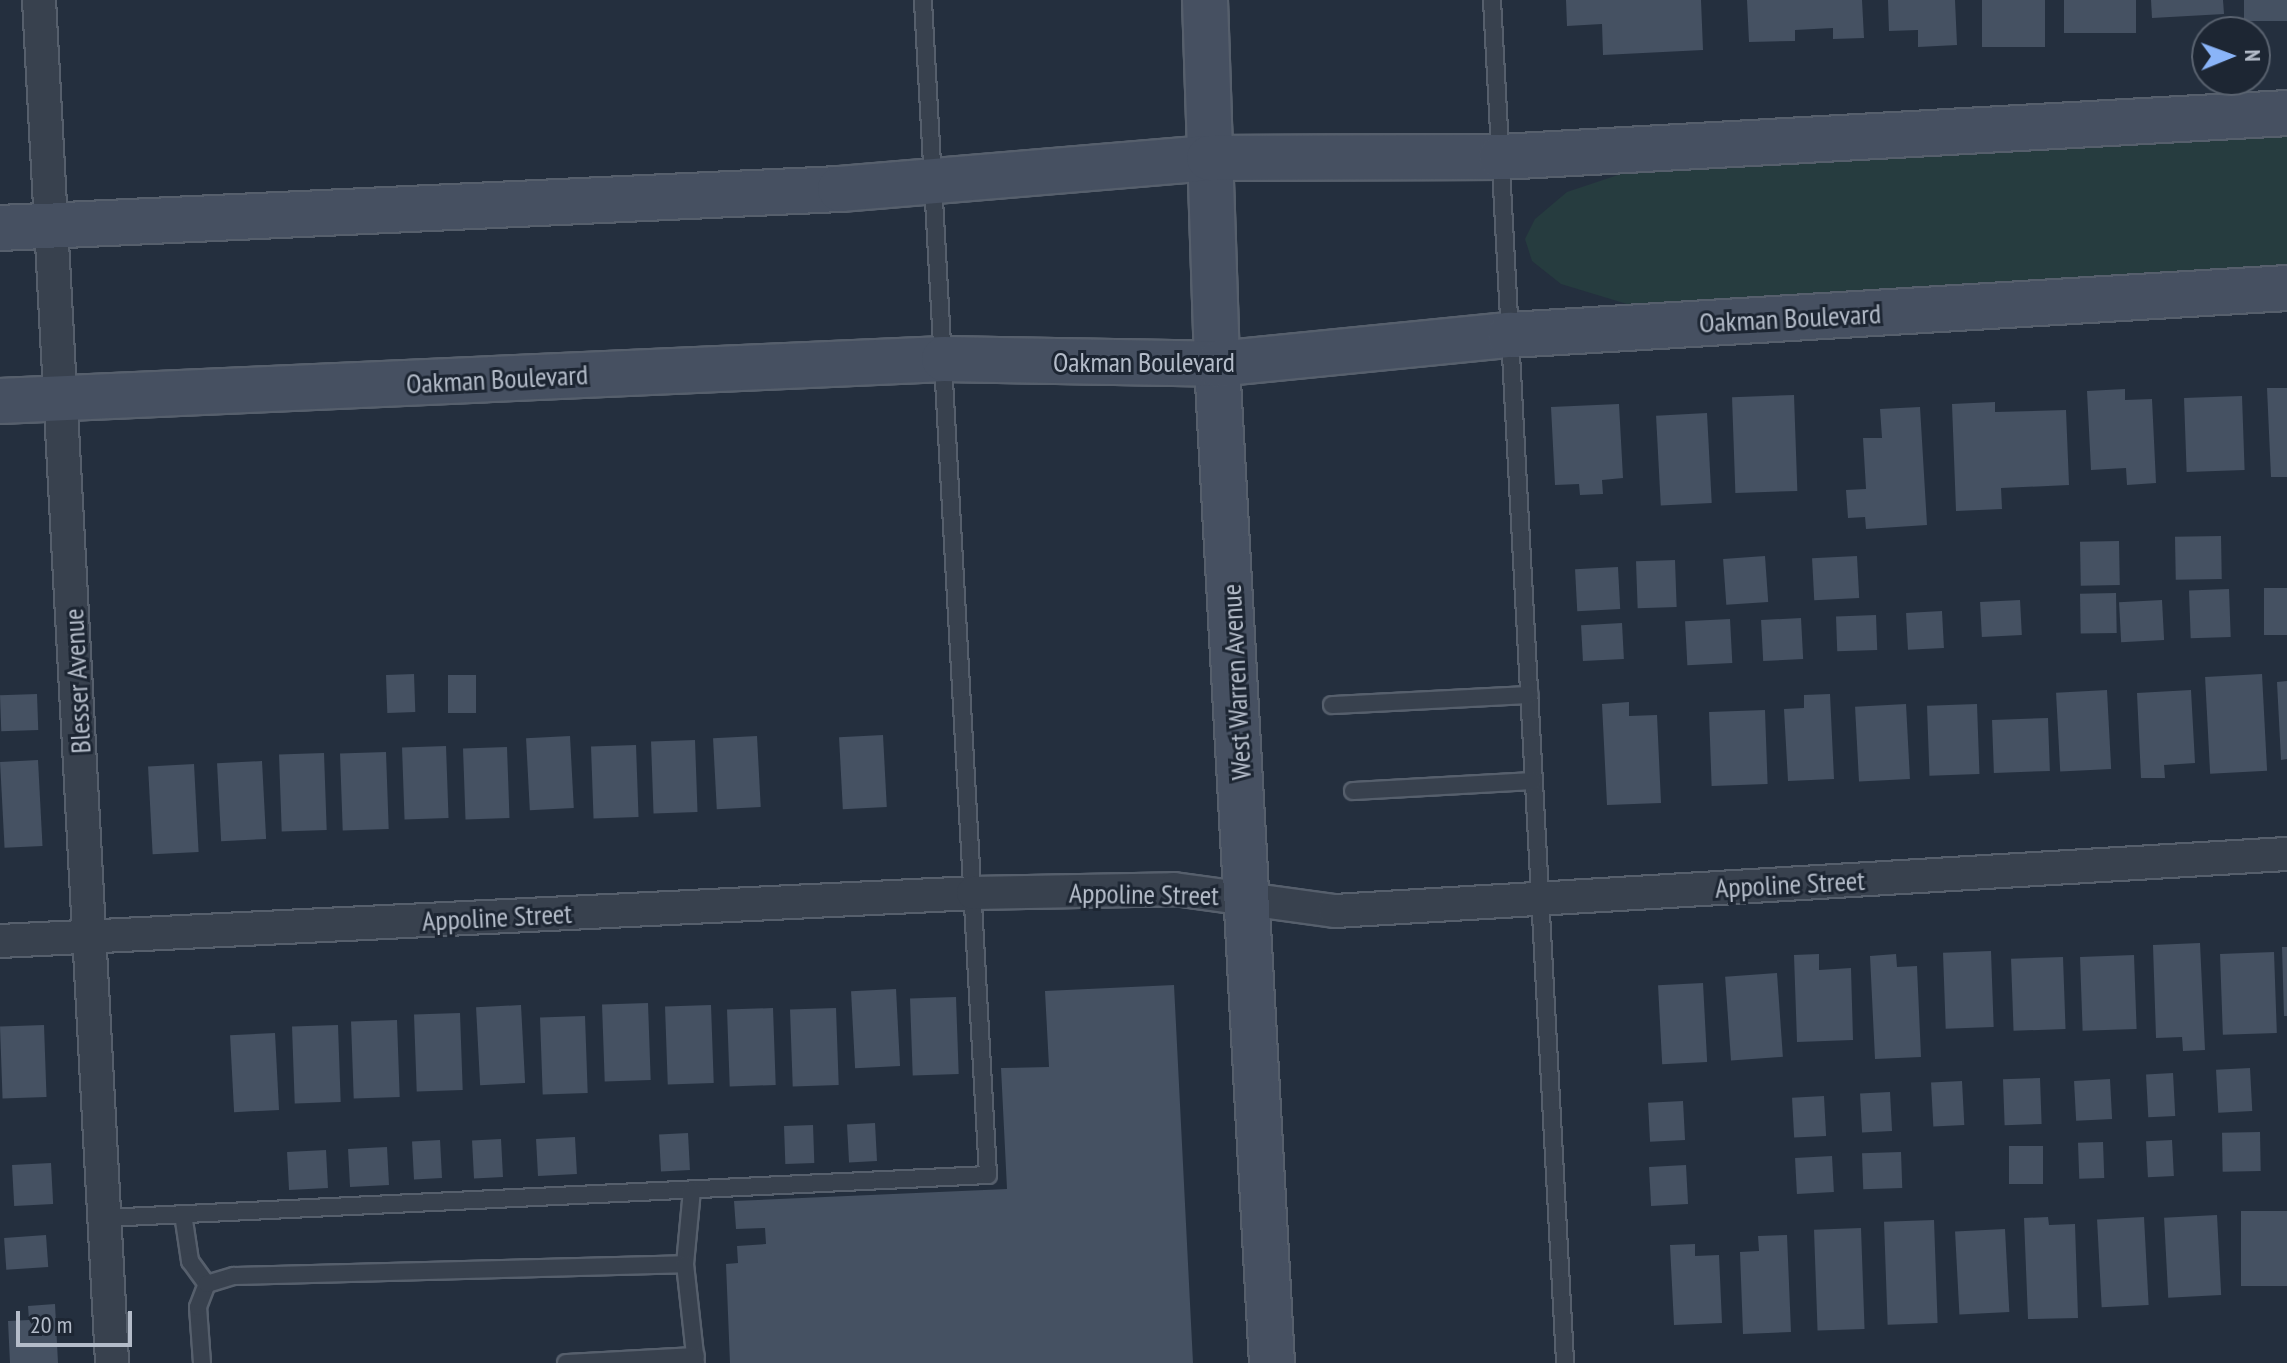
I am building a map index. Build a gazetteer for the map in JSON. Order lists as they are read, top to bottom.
{
  "streets": {
    "street": [
      "Oakman Boulevard",
      "Blesser Avenue",
      "West Warren Avenue",
      "Appoline Street"
    ]
  },
  "crossings": [
    ["Oakman Boulevard", "Blesser Avenue"],
    ["Oakman Boulevard", "West Warren Avenue"],
    ["Blesser Avenue", "Appoline Street"],
    ["West Warren Avenue", "Appoline Street"]
  ],
  "scale_bar": "20 m",
  "north": "right"
}
